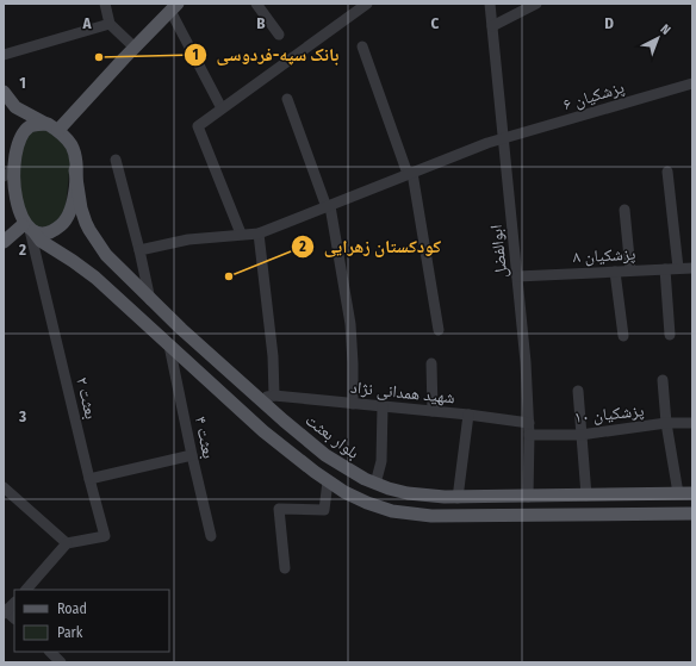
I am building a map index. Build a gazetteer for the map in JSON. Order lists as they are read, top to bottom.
{
  "streets": {
    "main road": ["بلوار بعثت"],
    "street": [
      "پزشکیان ۶",
      "ابوالفضل",
      "پزشکیان ۸",
      "شهید همدانی نژاد",
      "بعثت ۲",
      "پزشکیان ۱۰",
      "بعثت ۴"
    ]
  },
  "crossings": [
    ["پزشکیان ۶", "ابوالفضل"],
    ["ابوالفضل", "پزشکیان ۸"],
    ["ابوالفضل", "شهید همدانی نژاد"],
    ["ابوالفضل", "پزشکیان ۱۰"],
    ["ابوالفضل", "بلوار بعثت"],
    ["شهید همدانی نژاد", "بلوار بعثت"],
    ["بعثت ۲", "بلوار بعثت"]
  ],
  "places": ["بانک سپه-فردوسی", "کودکستان زهرایی"],
  "legend": ["Road", "Park"],
  "north": "top right",
  "grid": {
    "columns": [
      "A",
      "B",
      "C",
      "D"
    ],
    "rows": ["1", "2", "3"]
  }
}
